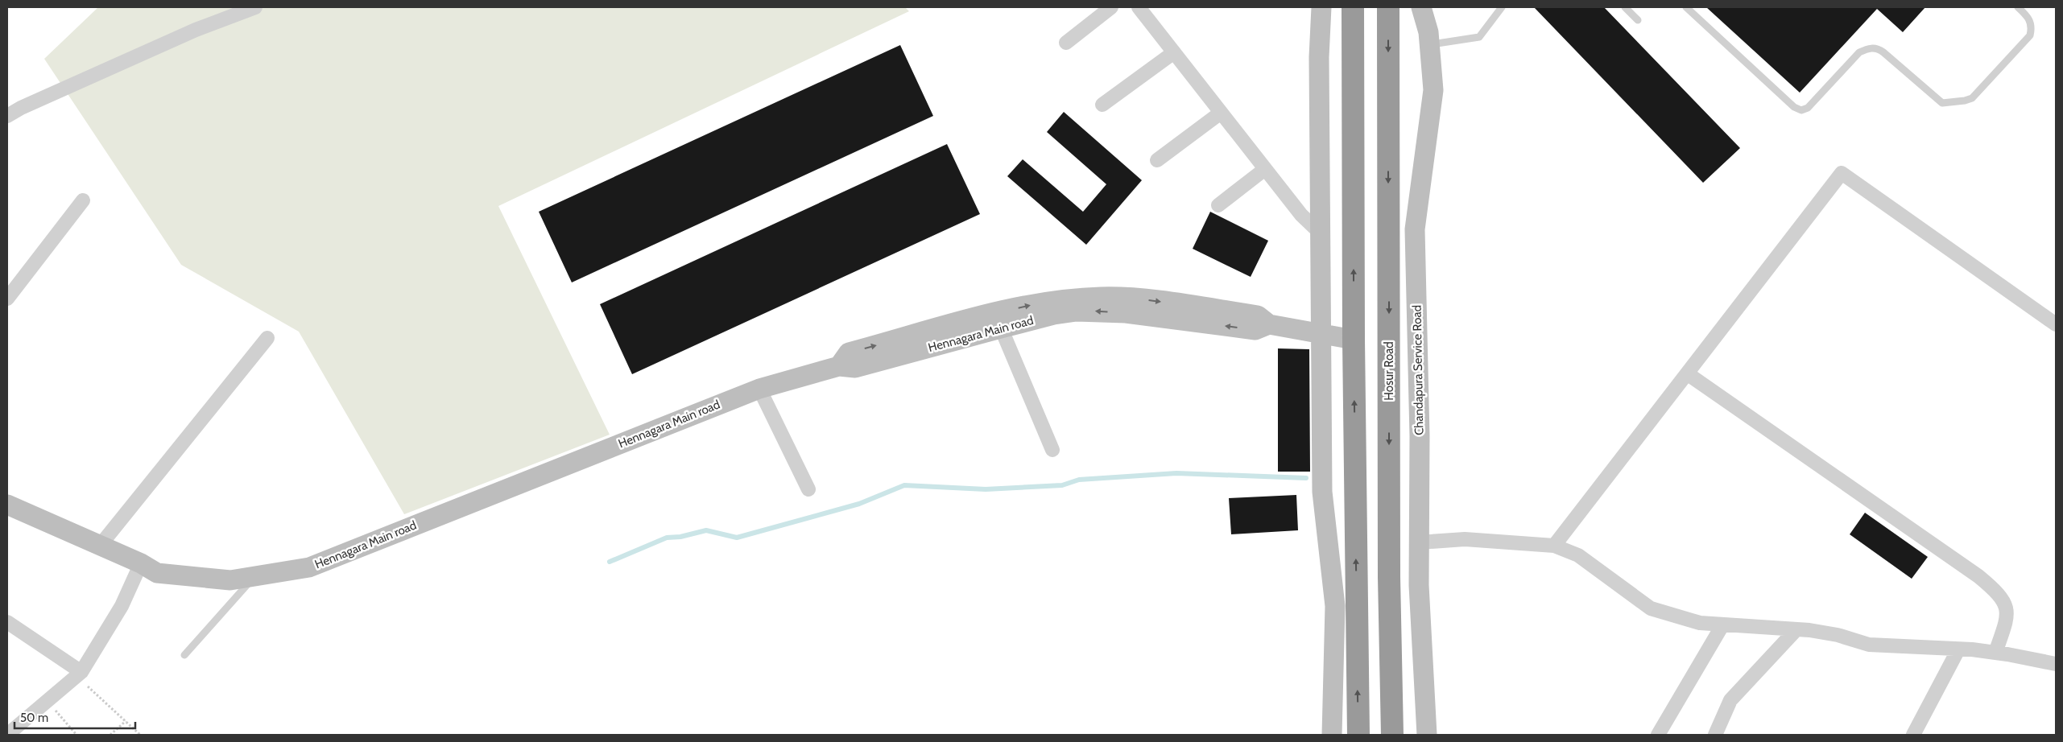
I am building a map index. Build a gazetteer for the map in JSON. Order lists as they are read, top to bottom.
{
  "streets": {
    "highway": ["Hosur Road"],
    "street": ["Hennagara Main road", "Chandapura Service Road"]
  },
  "scale_bar": "50 m"
}
